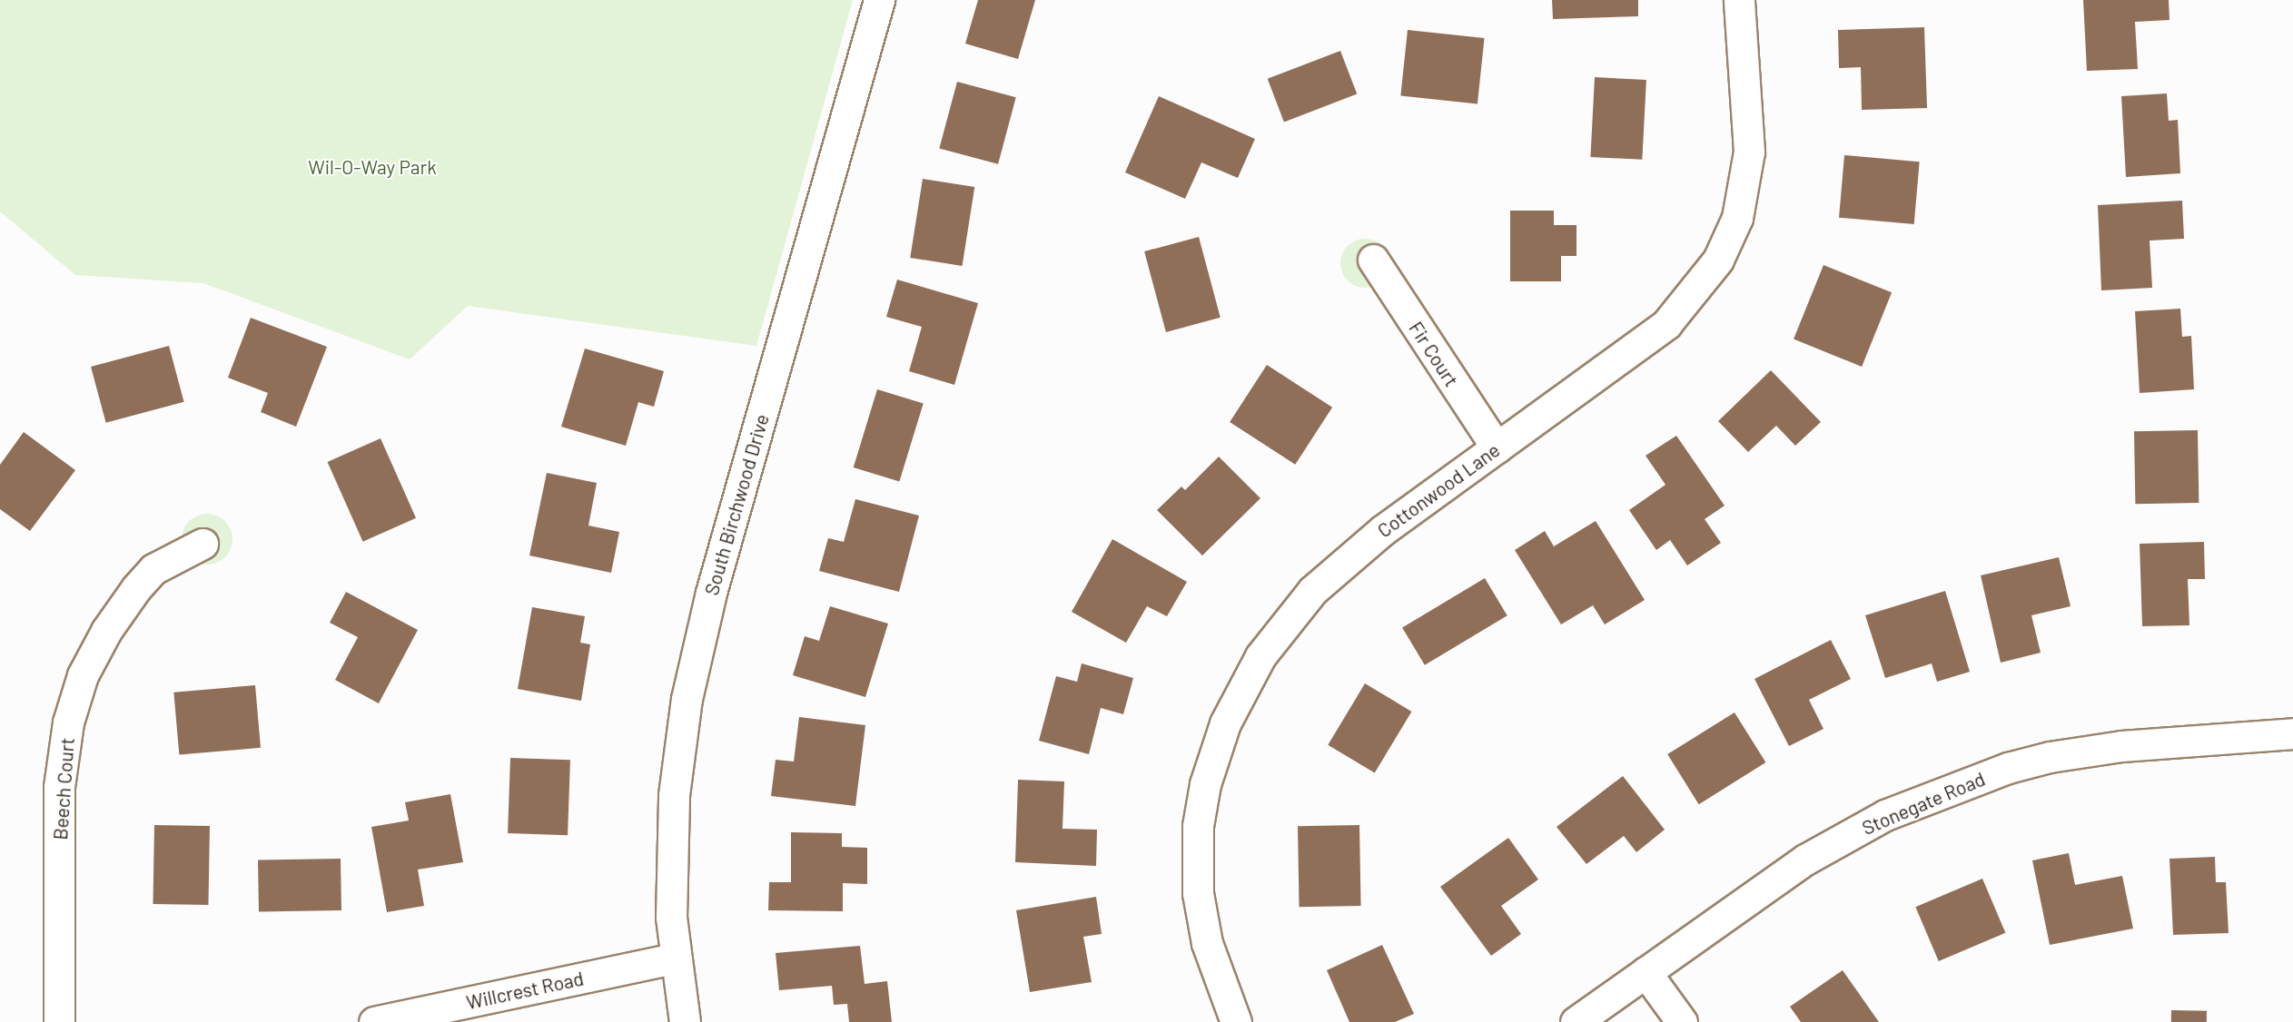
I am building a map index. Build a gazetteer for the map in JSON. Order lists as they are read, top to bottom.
{
  "streets": {
    "street": [
      "Fir Court",
      "Cottonwood Lane",
      "South Birchwood Drive",
      "Beech Court",
      "Stonegate Road",
      "Willcrest Road"
    ]
  },
  "crossings": [
    ["Fir Court", "Cottonwood Lane"],
    ["South Birchwood Drive", "Willcrest Road"]
  ],
  "parks": ["Wil-O-Way Park"]
}
